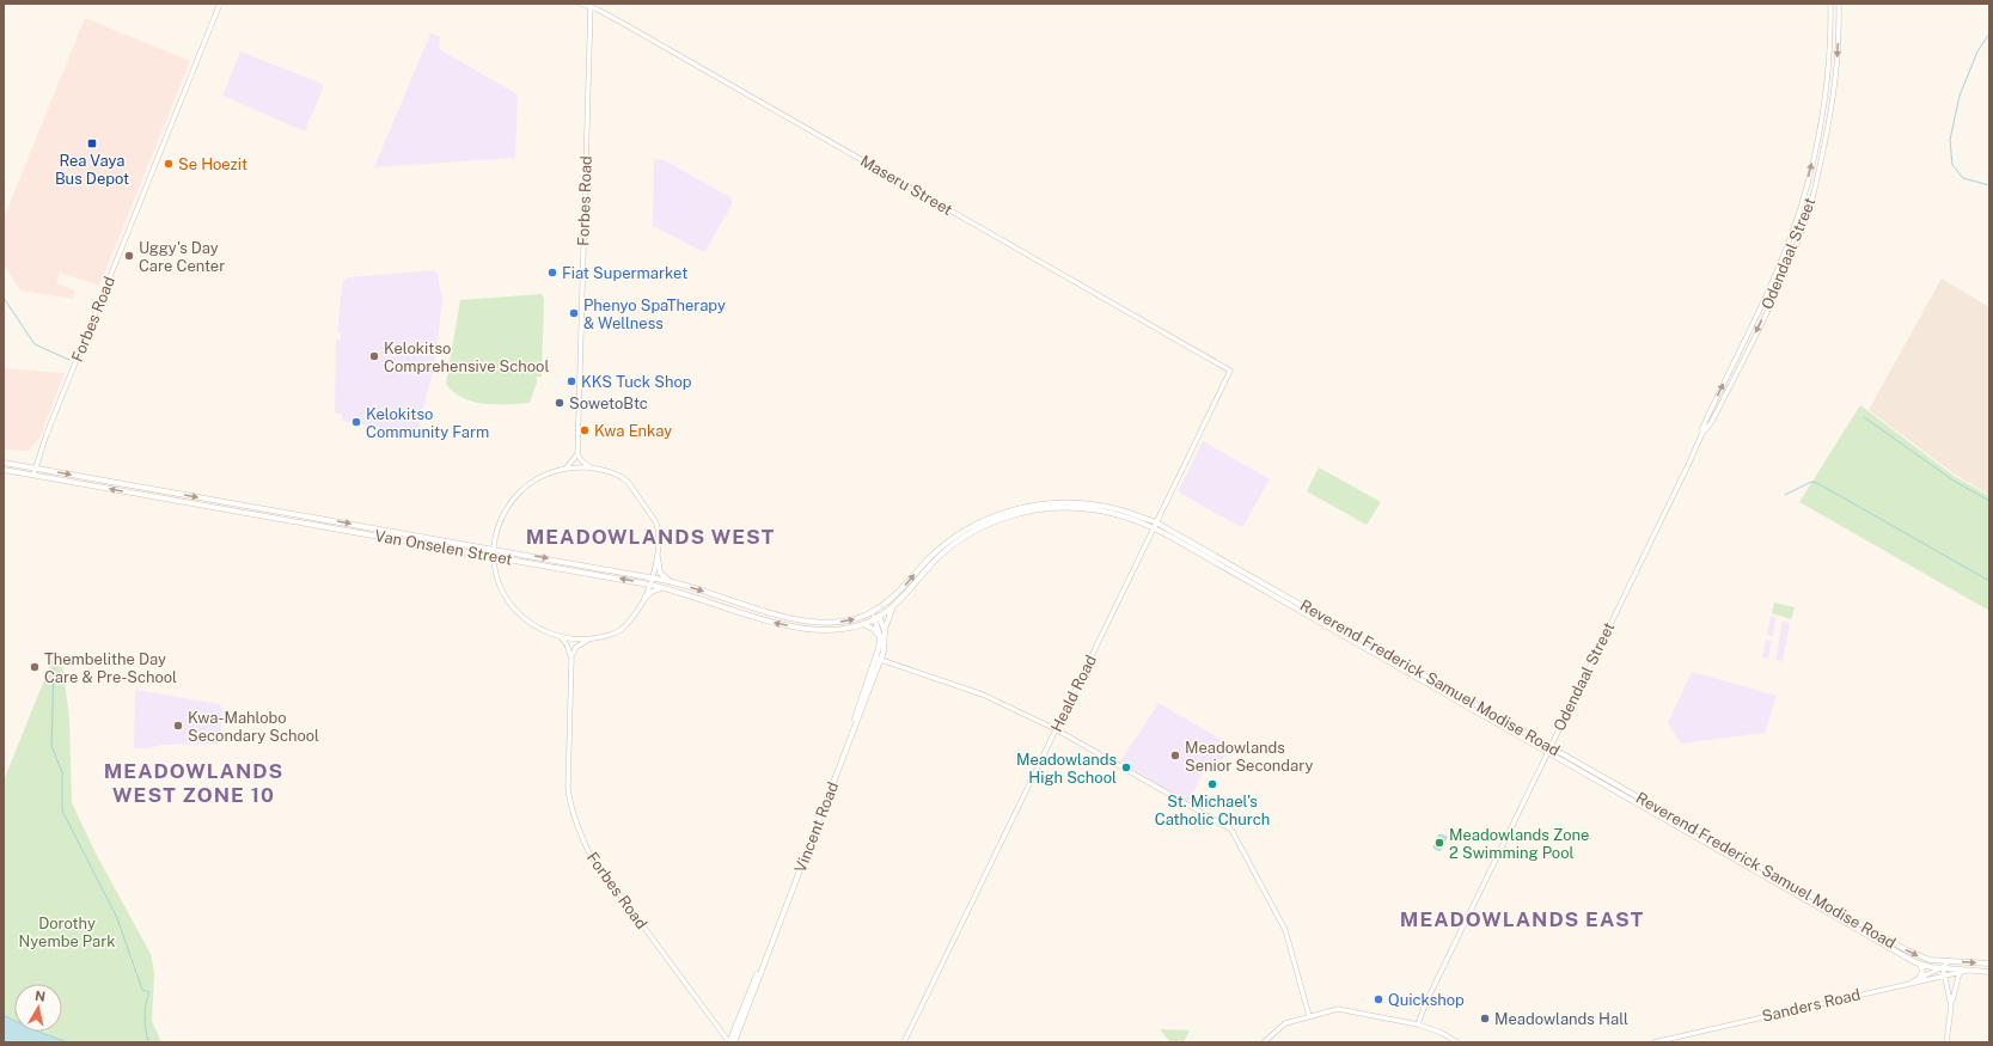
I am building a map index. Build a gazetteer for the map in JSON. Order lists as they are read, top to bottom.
{
  "streets": {
    "main road": ["Van Onselen Street", "Reverend Frederick Samuel Modise Road", "Vincent Road"],
    "street": [
      "Maseru Street",
      "Forbes Road",
      "Odendaal Street",
      "Heald Road",
      "Sanders Road"
    ]
  },
  "crossings": [
    ["Maseru Street", "Forbes Road"],
    ["Maseru Street", "Heald Road"],
    ["Forbes Road", "Van Onselen Street"],
    ["Forbes Road", "Vincent Road"],
    ["Odendaal Street", "Reverend Frederick Samuel Modise Road"],
    ["Van Onselen Street", "Reverend Frederick Samuel Modise Road"],
    ["Van Onselen Street", "Vincent Road"],
    ["Reverend Frederick Samuel Modise Road", "Heald Road"],
    ["Reverend Frederick Samuel Modise Road", "Vincent Road"],
    ["Reverend Frederick Samuel Modise Road", "Sanders Road"]
  ],
  "districts": ["MEADOWLANDS WEST", "MEADOWLANDS WEST ZONE 10", "MEADOWLANDS EAST"],
  "parks": ["Dorothy Nyembe Park"],
  "places": {
    "transit": ["Rea Vaya Bus Depot"],
    "other": [
      "Se Hoezit",
      "Uggy's Day Care Center",
      "Fiat Supermarket",
      "Phenyo SpaTherapy & Wellness",
      "Kelokitso Comprehensive School",
      "KKS Tuck Shop",
      "SowetoBtc",
      "Kelokitso Community Farm",
      "Kwa Enkay",
      "Thembelithe Day Care & Pre-School",
      "Kwa-Mahlobo Secondary School",
      "Meadowlands Senior Secondary",
      "Meadowlands High School",
      "St. Michael's Catholic Church",
      "Meadowlands Zone 2 Swimming Pool",
      "Quickshop",
      "Meadowlands Hall"
    ]
  },
  "north": "top"
}
